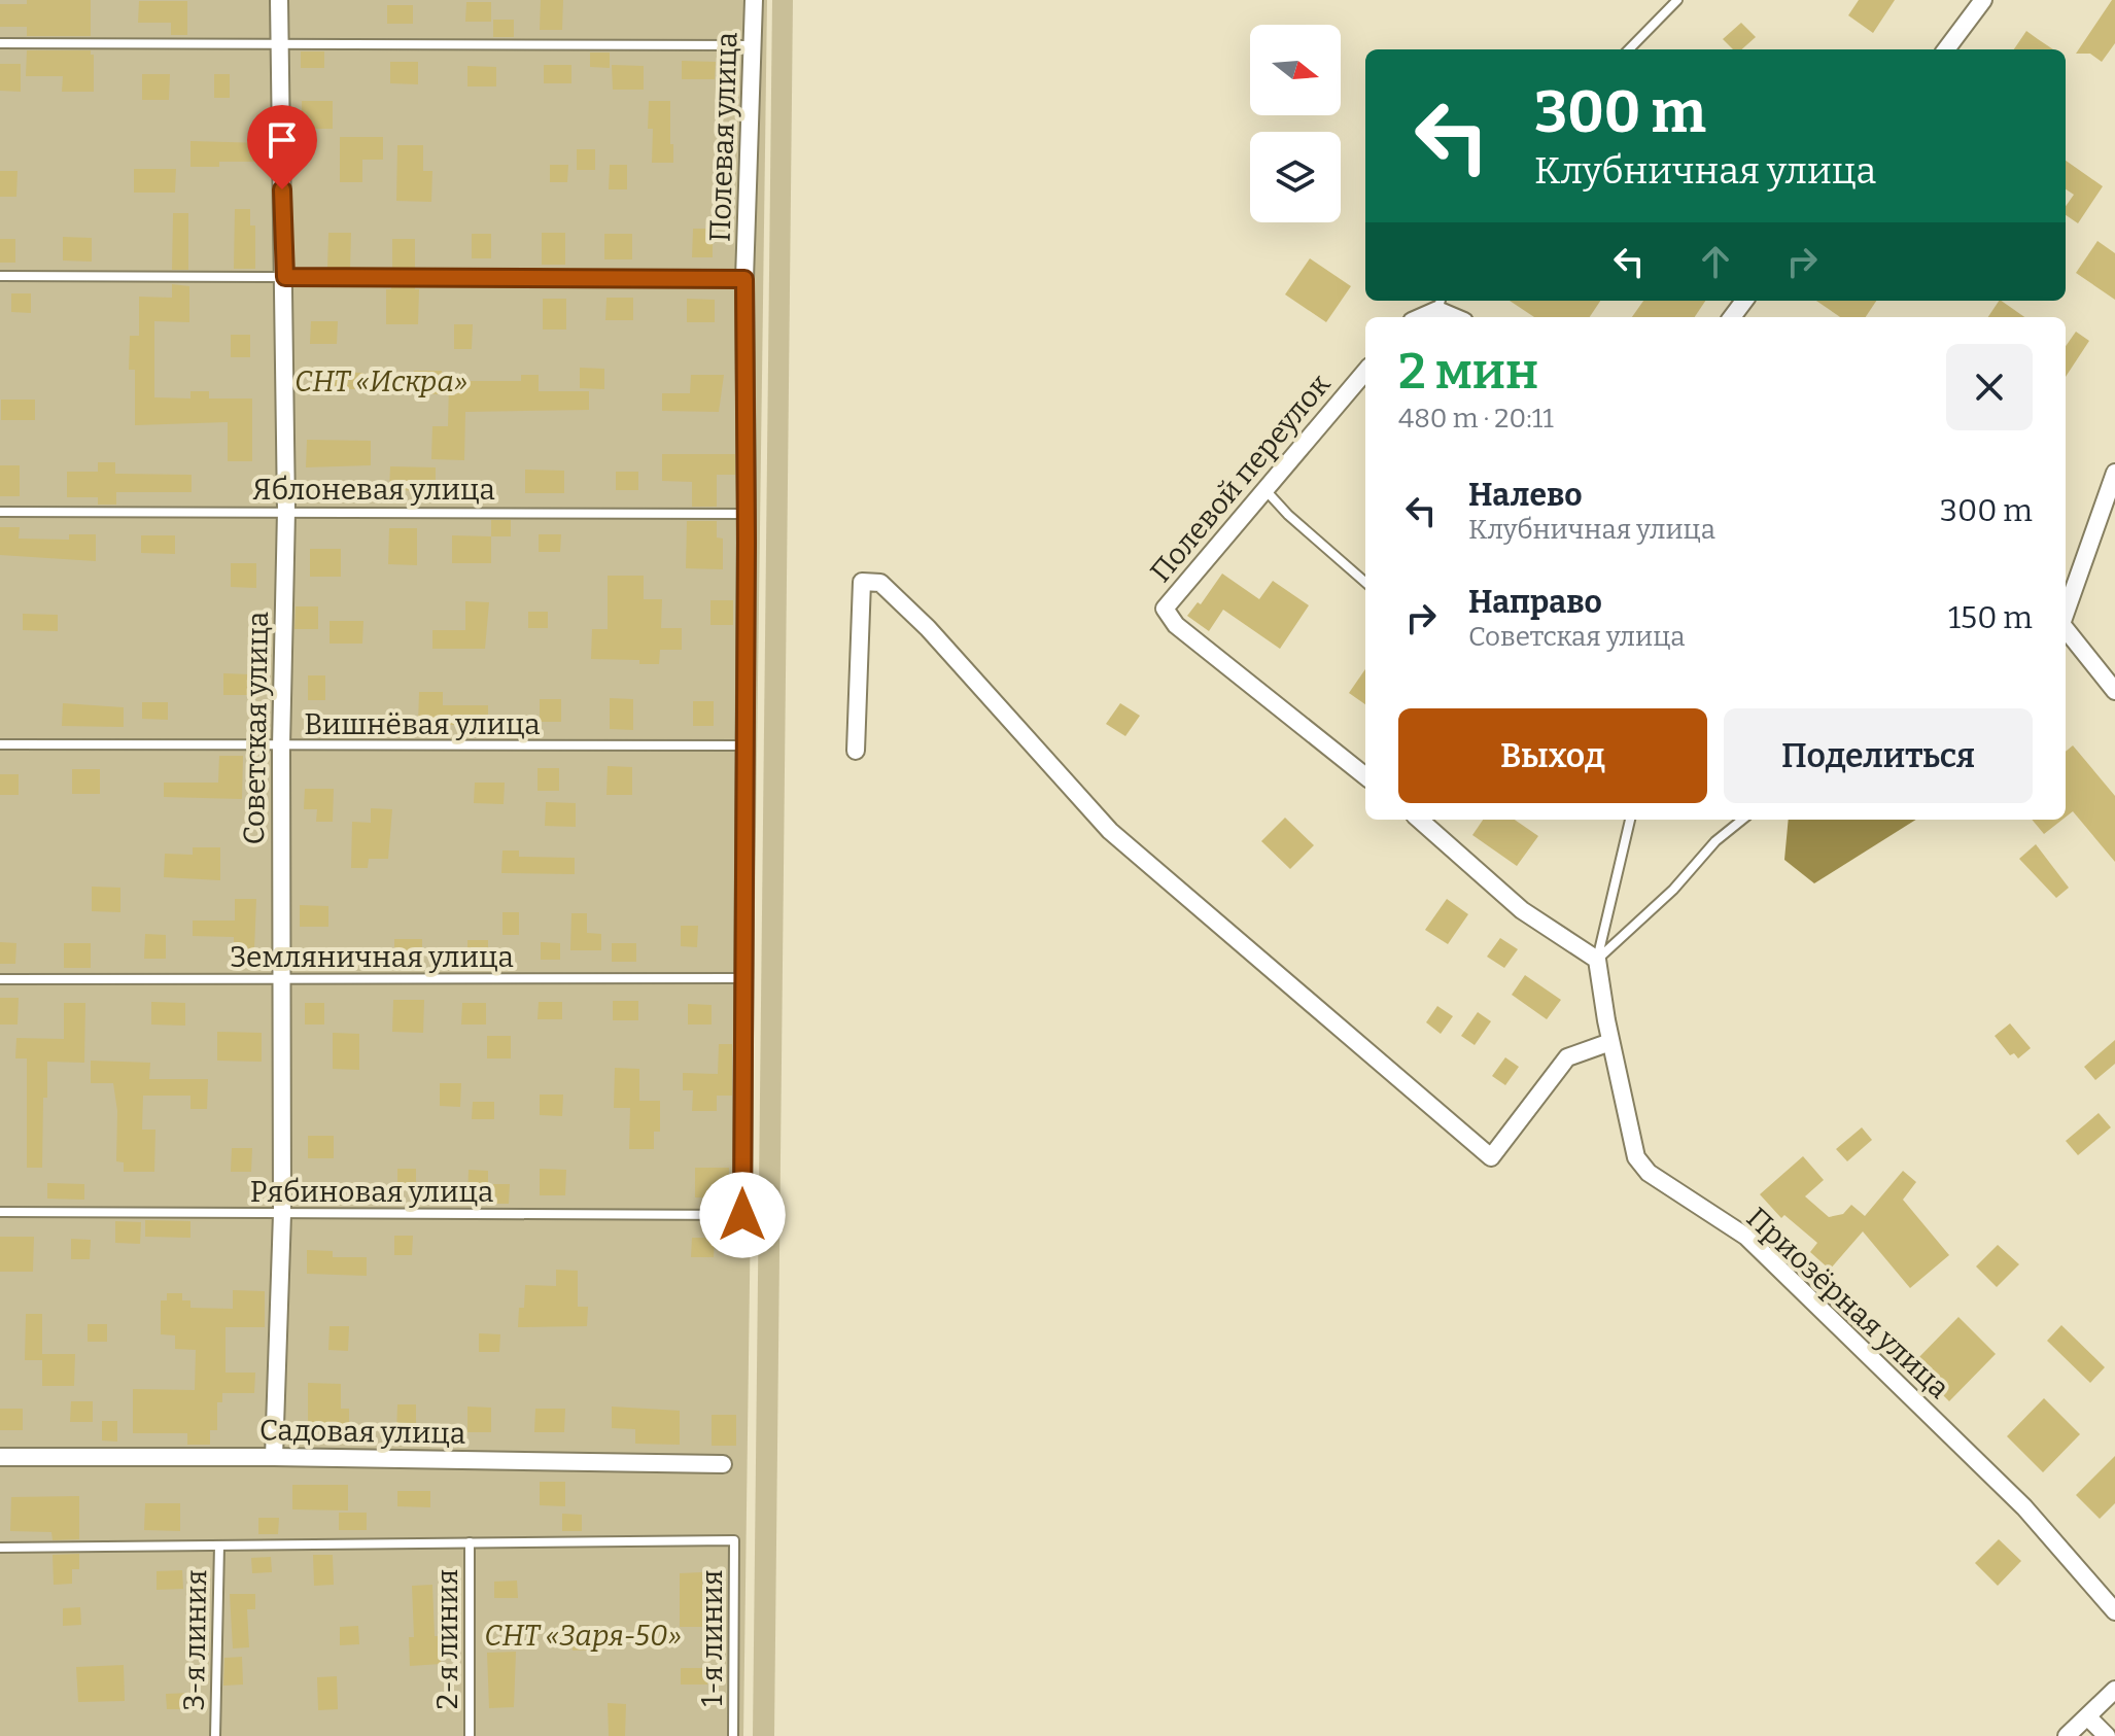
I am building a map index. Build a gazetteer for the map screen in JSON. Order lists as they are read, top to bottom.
{
  "streets": {
    "street": [
      "Полевая улица",
      "Полевой переулок",
      "Советская улица",
      "Приозёрная улица",
      "Садовая улица"
    ],
    "lane": [
      "Яблоневая улица",
      "Вишнёвая улица",
      "Земляничная улица",
      "Рябиновая улица",
      "1-я линия",
      "2-я линия",
      "3-я линия"
    ]
  },
  "crossings": [
    ["Полевая улица", "Яблоневая улица"],
    ["Полевая улица", "Вишнёвая улица"],
    ["Полевая улица", "Земляничная улица"],
    ["Полевая улица", "Рябиновая улица"],
    ["Яблоневая улица", "Советская улица"],
    ["Вишнёвая улица", "Советская улица"],
    ["Советская улица", "Земляничная улица"],
    ["Советская улица", "Рябиновая улица"],
    ["Советская улица", "Садовая улица"],
    ["1-я линия", "2-я линия"]
  ],
  "parks": ["СНТ «Искра»", "СНТ «Заря-50»"],
  "north": "right",
  "page": {
    "turn": ["300 m", "Клубничная улица"],
    "heading": ["2 мин", "480 m · 20:11"],
    "list": [
      {
        "name": "Налево",
        "note": "Клубничная улица",
        "value": "300 m"
      },
      {
        "name": "Направо",
        "note": "Советская улица",
        "value": "150 m"
      }
    ],
    "buttons": ["Выход", "Поделиться"]
  }
}
